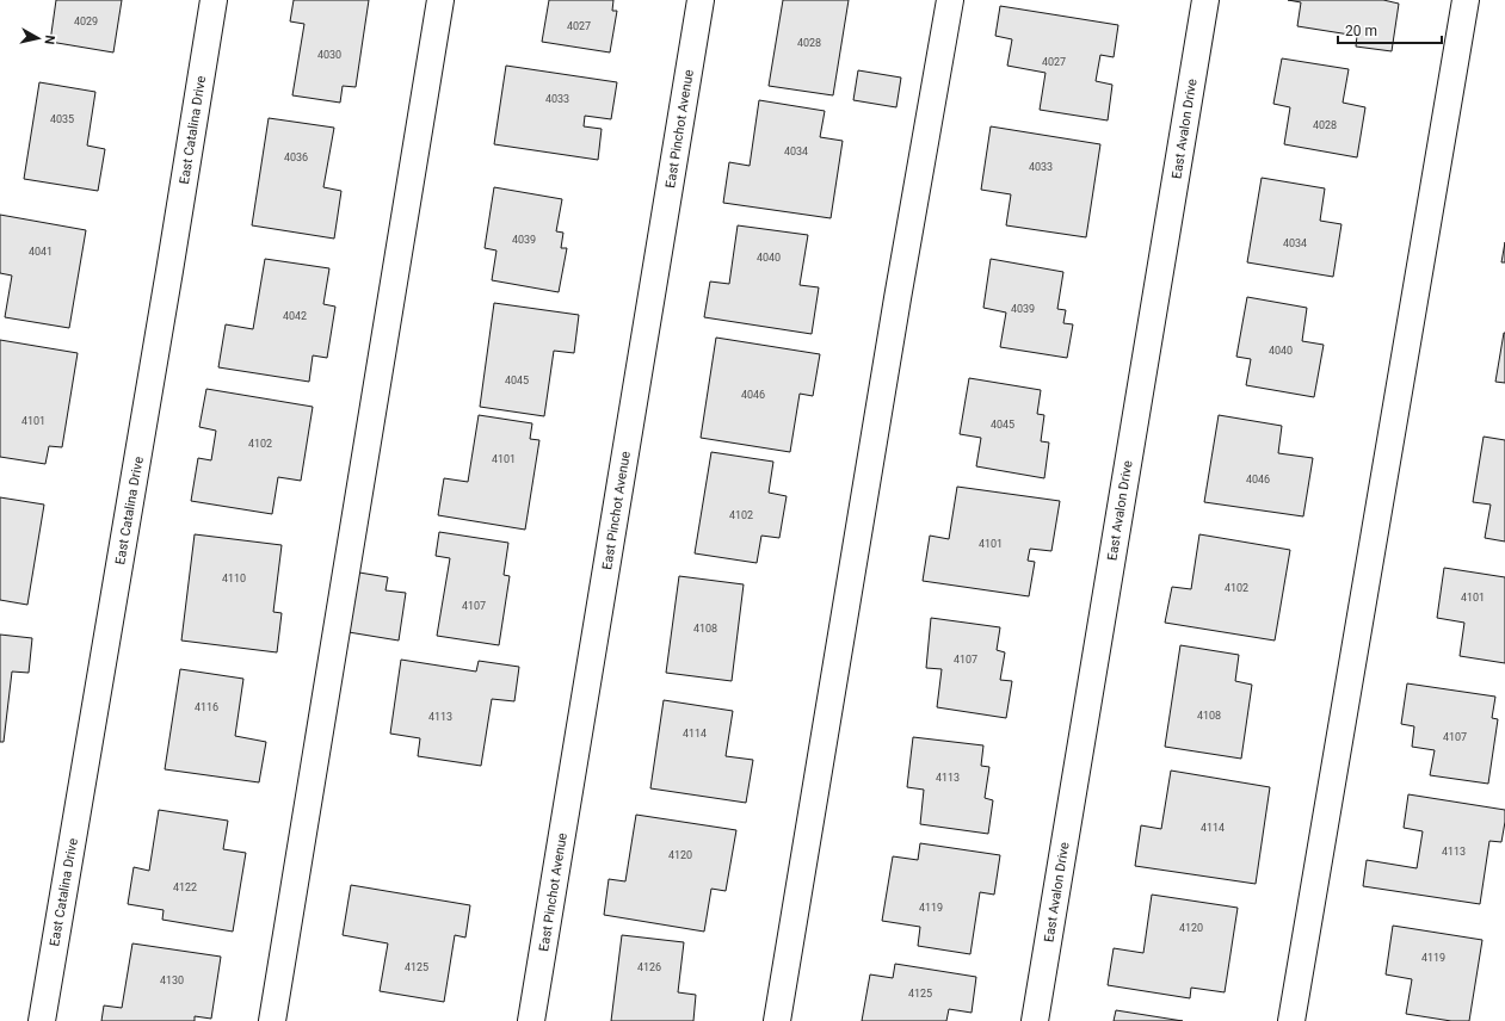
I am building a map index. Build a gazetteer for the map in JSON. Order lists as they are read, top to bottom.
{
  "streets": {
    "street": ["East Pinchot Avenue", "East Avalon Drive", "East Catalina Drive"]
  },
  "house_numbers": [
    "4029",
    "4027",
    "4028",
    "4030",
    "4027",
    "4033",
    "4035",
    "4028",
    "4034",
    "4036",
    "4033",
    "4039",
    "4034",
    "4041",
    "4040",
    "4039",
    "4042",
    "4040",
    "4045",
    "4046",
    "4101",
    "4045",
    "4102",
    "4101",
    "4046",
    "4102",
    "4101",
    "4110",
    "4102",
    "4101",
    "4107",
    "4108",
    "4107",
    "4116",
    "4108",
    "4113",
    "4114",
    "4107",
    "4113",
    "4114",
    "4113",
    "4120",
    "4122",
    "4119",
    "4120",
    "4119",
    "4125",
    "4126",
    "4130",
    "4125"
  ],
  "scale_bar": "20 m",
  "north": "right"
}
